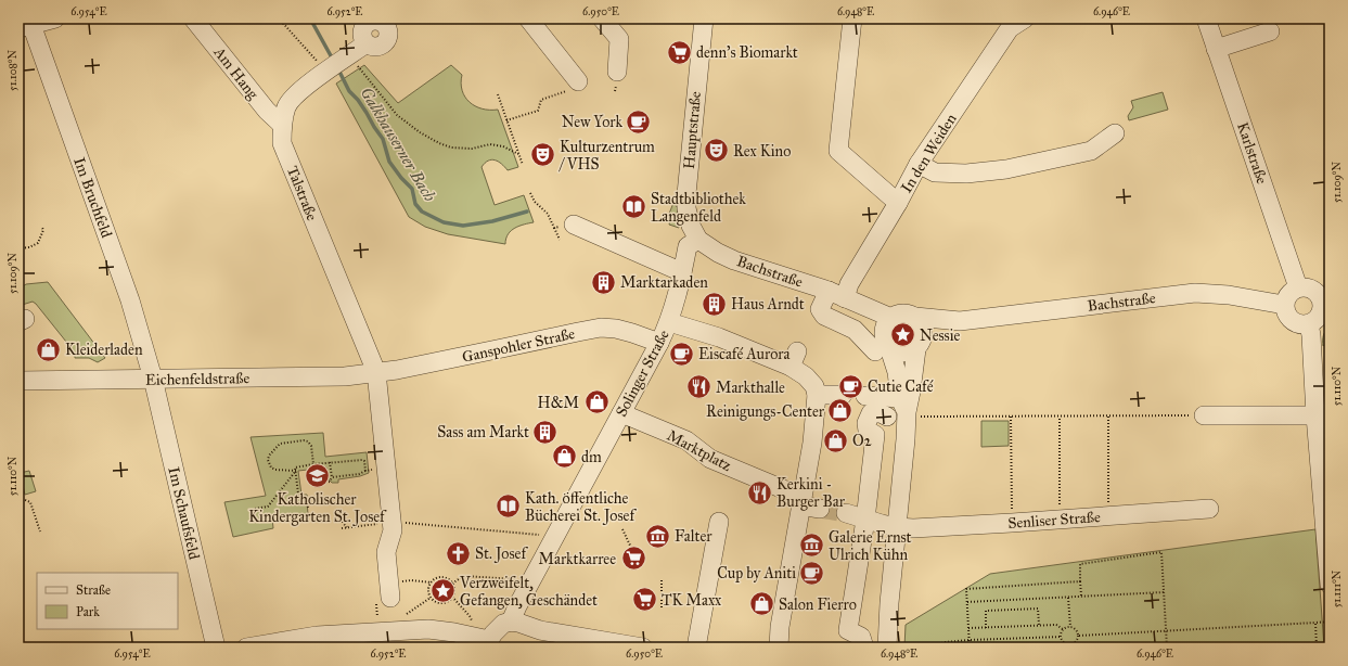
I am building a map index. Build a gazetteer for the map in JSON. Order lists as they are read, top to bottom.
{
  "streets": {
    "street": [
      "Am Hang",
      "Hauptstraße",
      "In den Weiden",
      "Karlstraße",
      "Talstraße",
      "Im Bruchfeld",
      "Bachstraße",
      "Ganspohler Straße",
      "Solinger Straße",
      "Eichenfeldstraße",
      "Marktplatz",
      "Im Schaufsfeld",
      "Senliser Straße"
    ]
  },
  "crossings": [
    ["Am Hang", "Talstraße"],
    ["Hauptstraße", "Bachstraße"],
    ["Hauptstraße", "Solinger Straße"],
    ["In den Weiden", "Bachstraße"],
    ["Karlstraße", "Bachstraße"],
    ["Talstraße", "Ganspohler Straße"],
    ["Talstraße", "Eichenfeldstraße"],
    ["Im Bruchfeld", "Eichenfeldstraße"],
    ["Im Bruchfeld", "Im Schaufsfeld"],
    ["Bachstraße", "Solinger Straße"],
    ["Ganspohler Straße", "Solinger Straße"],
    ["Ganspohler Straße", "Eichenfeldstraße"],
    ["Solinger Straße", "Marktplatz"],
    ["Eichenfeldstraße", "Im Schaufsfeld"]
  ],
  "water": ["Galkhauserner Bach"],
  "places": {
    "supermarket": ["denn's Biomarkt", "Marktkarree", "TK Maxx"],
    "cafe": [
      "New York",
      "Eiscafé Aurora",
      "Cutie Café",
      "Cup by Aniti"
    ],
    "theatre": ["Rex Kino", "Kulturzentrum / VHS"],
    "library": ["Stadtbibliothek Langenfeld", "Kath. öffentliche Bücherei St. Josef"],
    "building": ["Marktarkaden", "Haus Arndt", "Sass am Markt"],
    "place": ["Nessie", "Verzweifelt, Gefangen, Geschändet"],
    "shop": [
      "Kleiderladen",
      "H&M",
      "Reinigungs-Center",
      "O2",
      "dm",
      "Salon Fierro"
    ],
    "restaurant": ["Markthalle", "Kerkini - Burger Bar"],
    "school or university": ["Katholischer Kindergarten St. Josef"],
    "museum": ["Falter", "Galerie Ernst Ulrich Kühn"],
    "church": ["St. Josef"]
  },
  "legend": ["Straße", "Park"],
  "coordinates": [
    "6.954°E",
    "6.952°E",
    "6.950°E",
    "6.948°E",
    "6.946°E",
    "51.108°N",
    "51.109°N",
    "51.110°N",
    "51.111°N"
  ]
}
